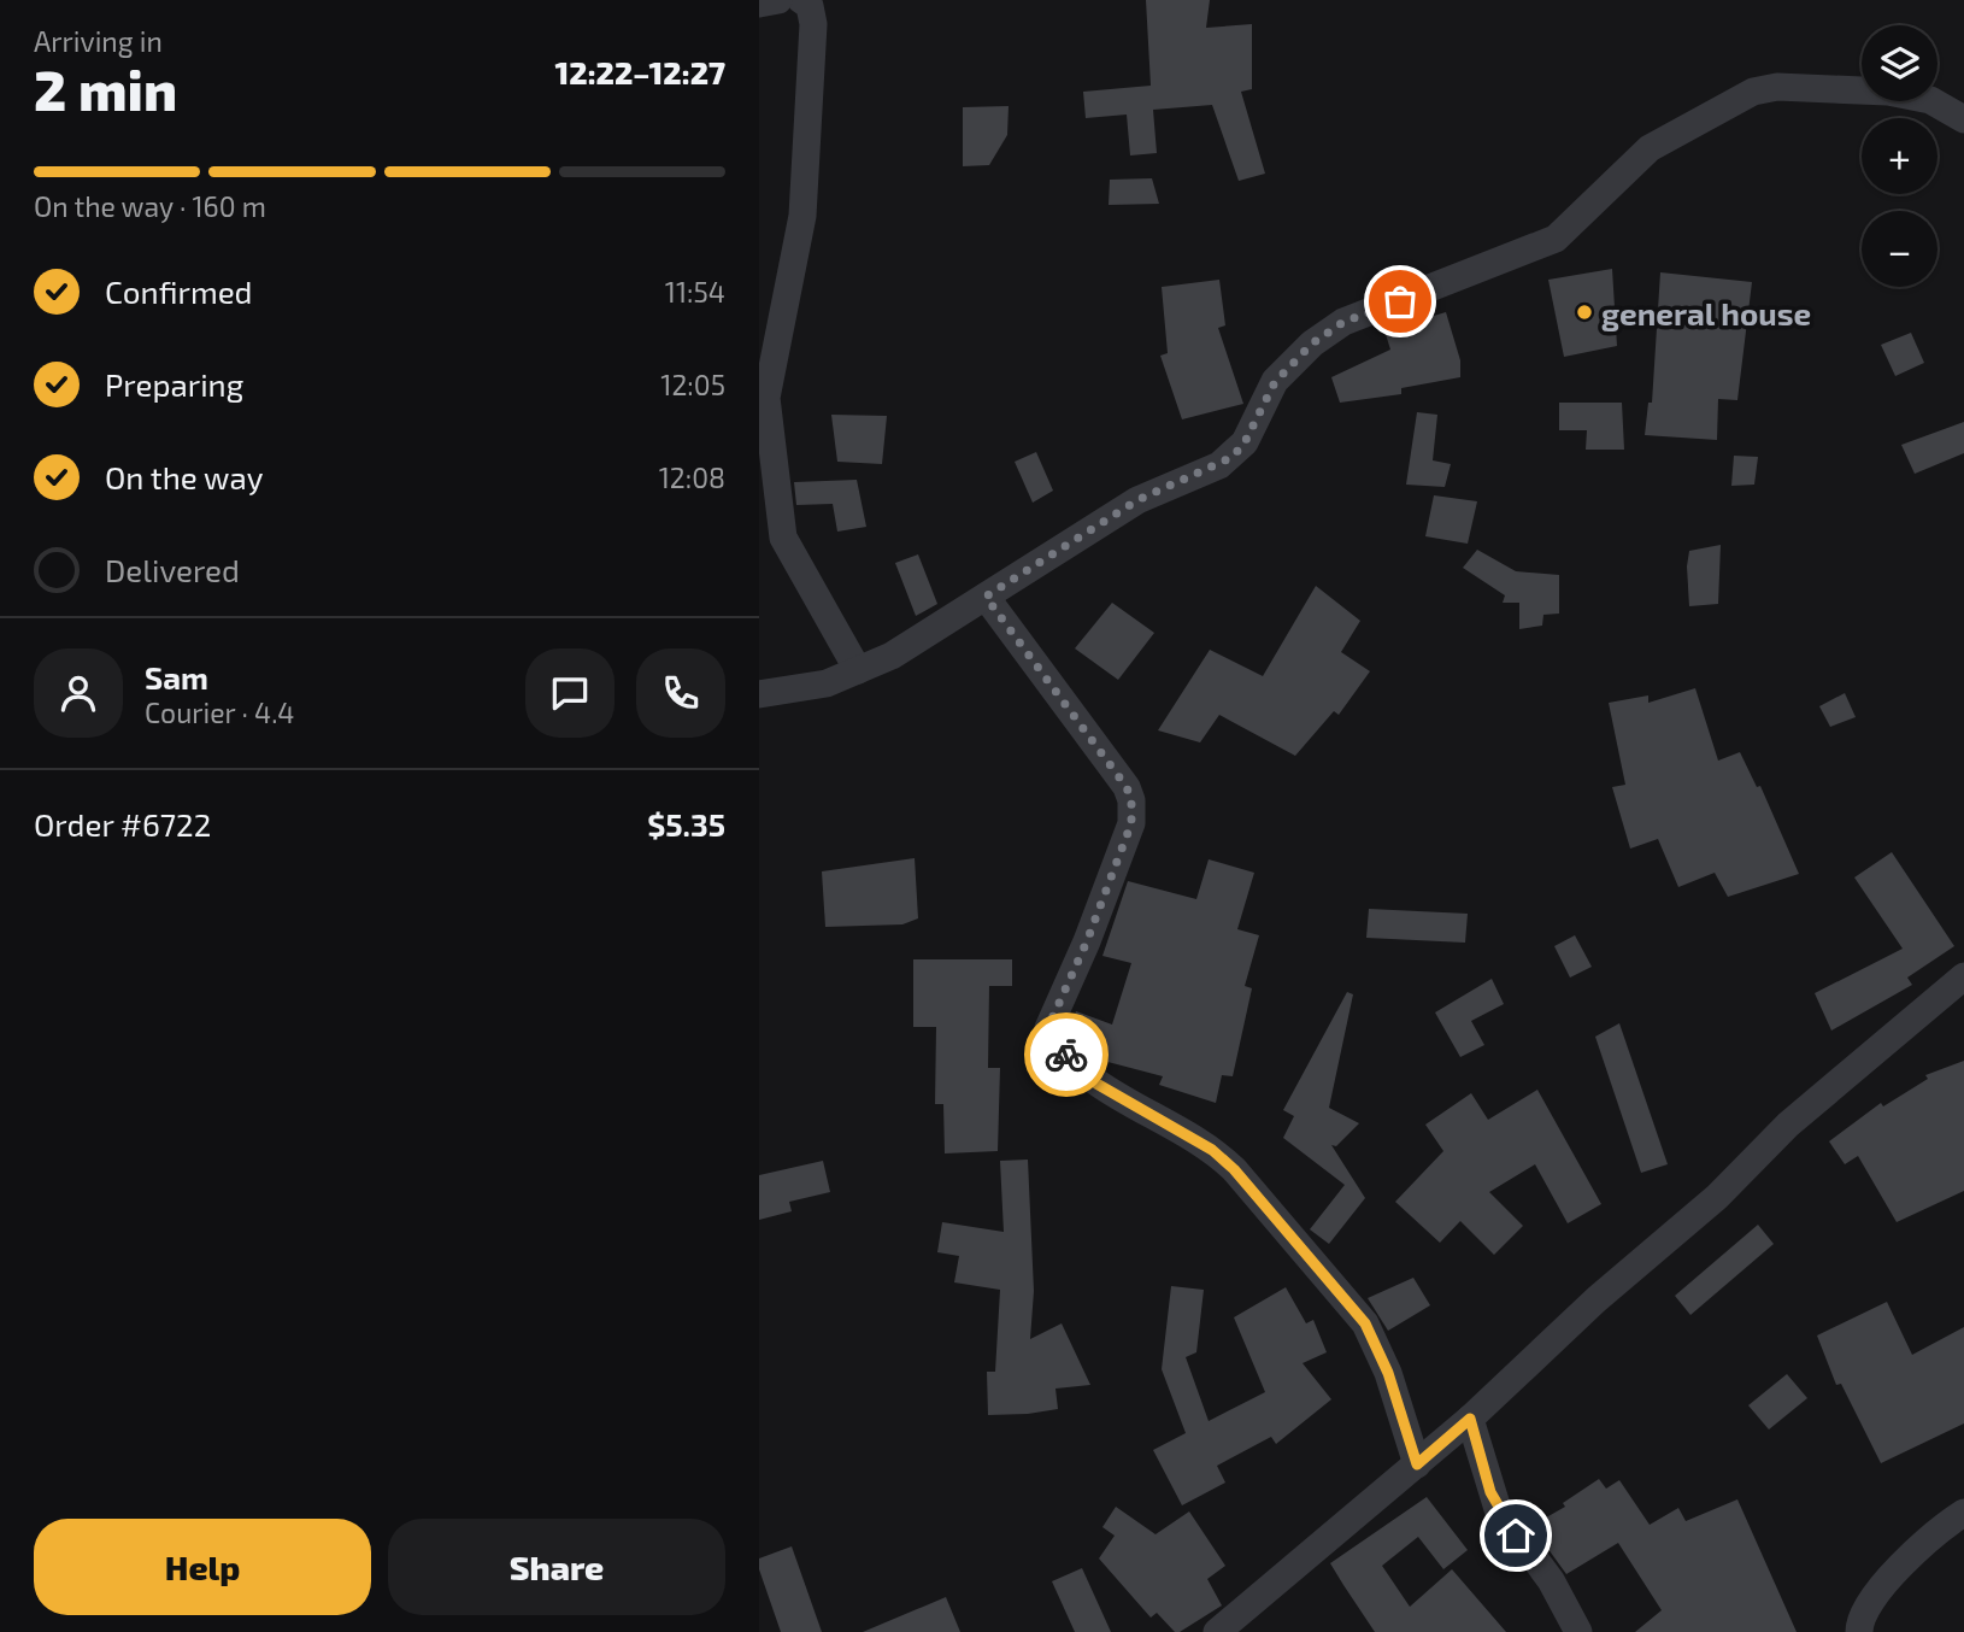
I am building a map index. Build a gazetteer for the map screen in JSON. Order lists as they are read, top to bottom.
{
  "places": ["general house"],
  "page": {
    "heading": ["2 min", "Arriving in", "12:22–12:27"],
    "panel": [
      "Sam",
      "Courier · 4.4",
      "Order #6722",
      "$5.35"
    ],
    "map_buttons": ["+", "−"],
    "bar": "On the way · 160 m",
    "list": [
      ["Confirmed", "11:54"],
      ["Preparing", "12:05"],
      ["On the way", "12:08"],
      "Delivered"
    ],
    "buttons": ["Help", "Share"]
  }
}
